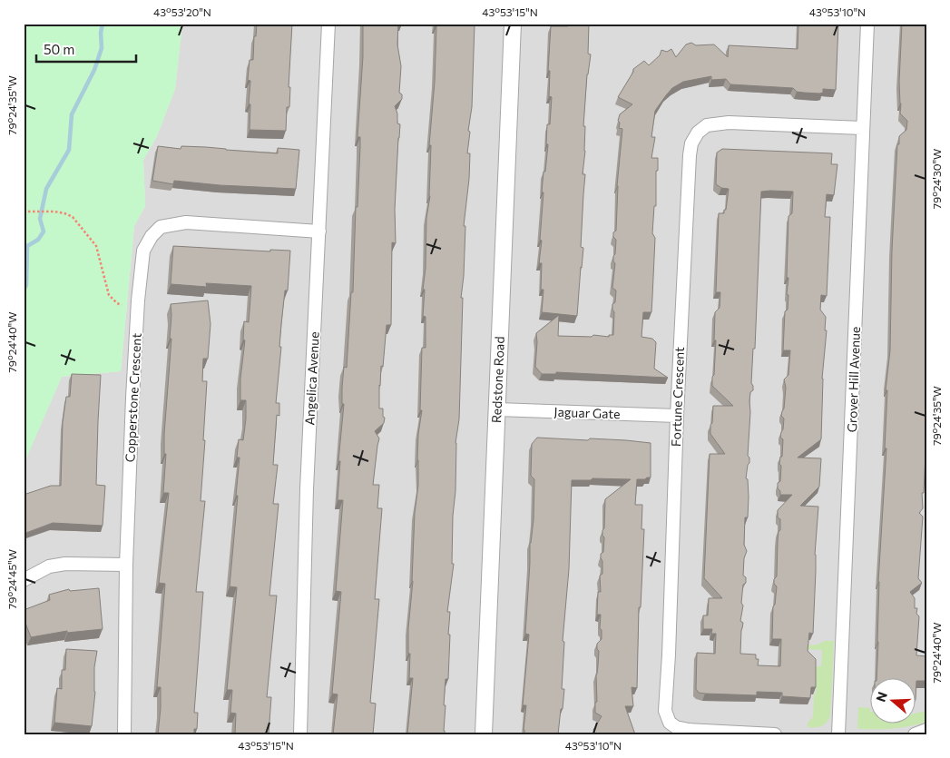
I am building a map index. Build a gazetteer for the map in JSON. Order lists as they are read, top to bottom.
{
  "streets": {
    "street": [
      "Angelica Avenue",
      "Redstone Road",
      "Grover Hill Avenue",
      "Fortune Crescent",
      "Copperstone Crescent",
      "Jaguar Gate"
    ]
  },
  "crossings": [
    ["Angelica Avenue", "Copperstone Crescent"],
    ["Redstone Road", "Jaguar Gate"],
    ["Grover Hill Avenue", "Fortune Crescent"],
    ["Fortune Crescent", "Jaguar Gate"]
  ],
  "scale_bar": "50 m",
  "north": "left",
  "coordinates": [
    "43°53'20\"N",
    "43°53'15\"N",
    "43°53'10\"N",
    "79°24'35\"W",
    "79°24'30\"W",
    "79°24'40\"W",
    "79°24'45\"W"
  ]
}
